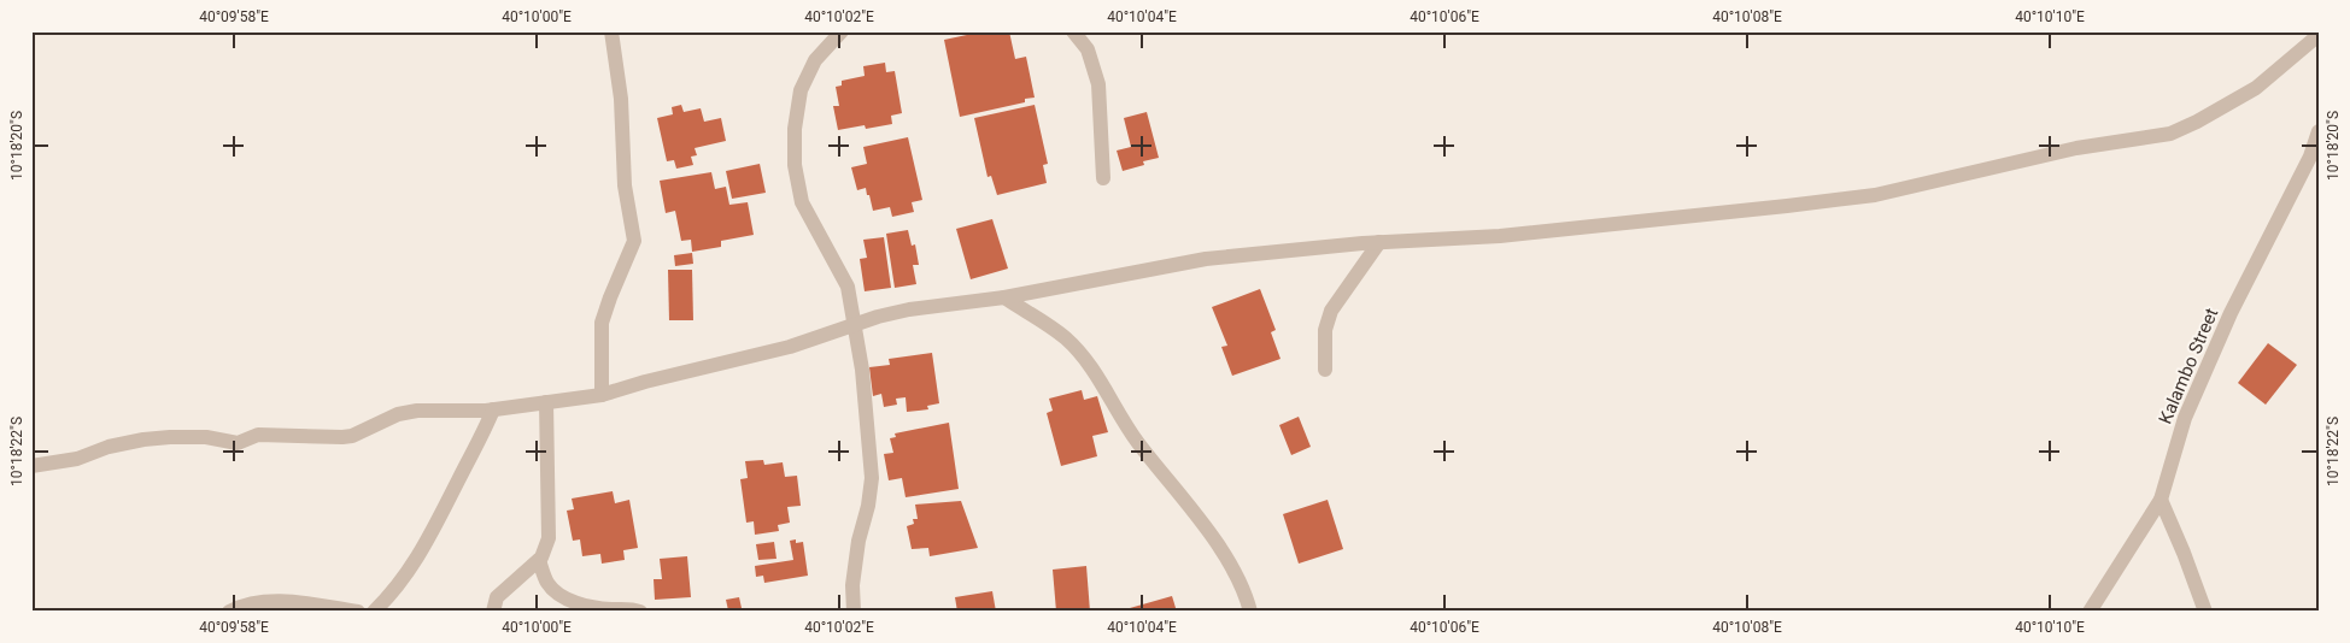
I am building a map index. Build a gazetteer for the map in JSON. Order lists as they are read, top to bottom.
{
  "streets": {
    "street": ["Kalambo Street"]
  },
  "coordinates": [
    "40°09'58\"E",
    "40°10'00\"E",
    "40°10'02\"E",
    "40°10'04\"E",
    "40°10'06\"E",
    "40°10'08\"E",
    "40°10'10\"E",
    "10°18'20\"S",
    "10°18'22\"S"
  ]
}
